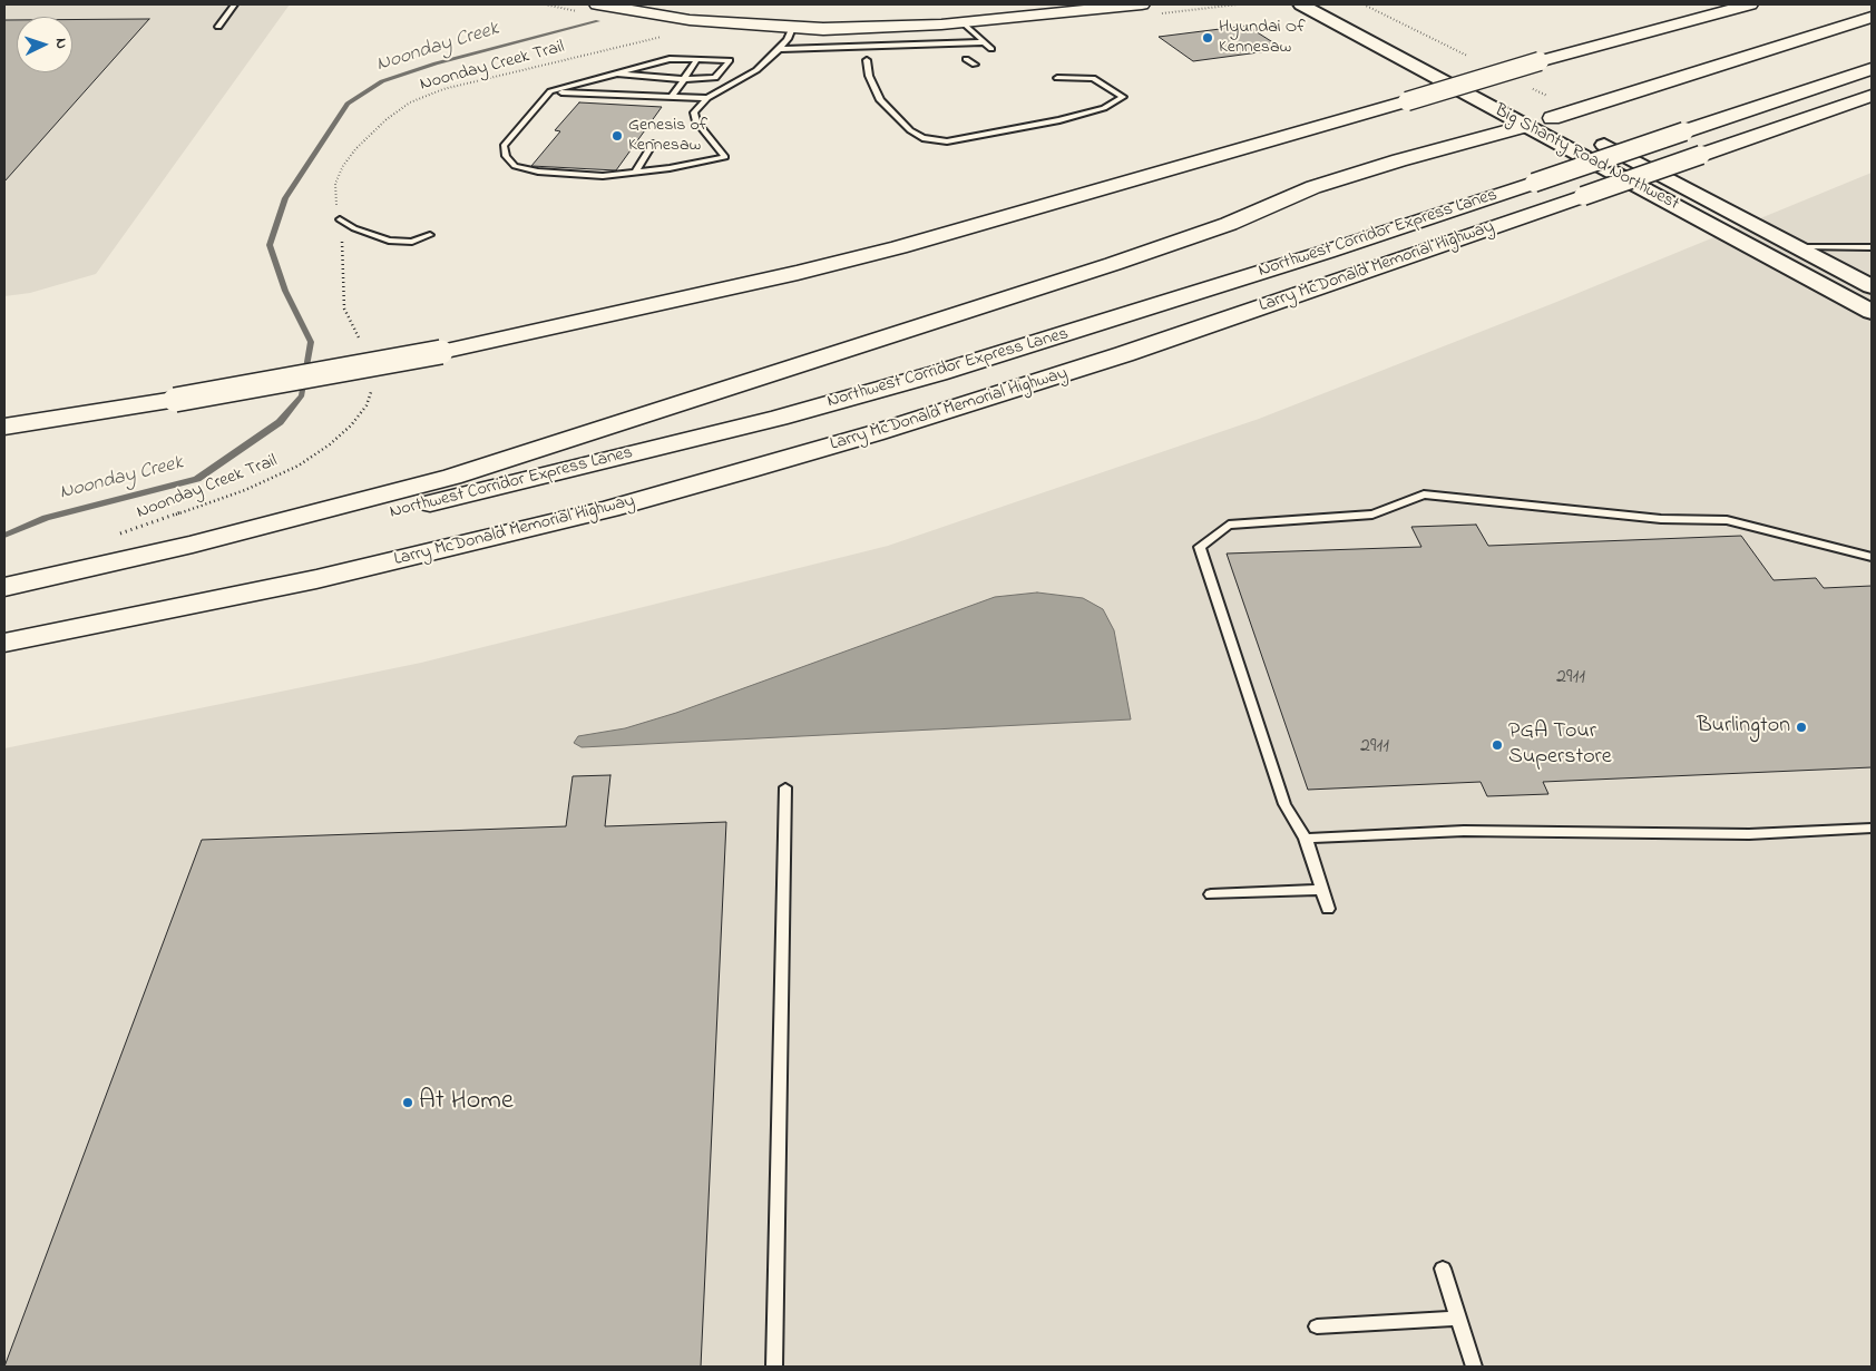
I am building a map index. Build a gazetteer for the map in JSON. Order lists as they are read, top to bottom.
{
  "streets": {
    "main road": ["Northwest Corridor Express Lanes", "Larry McDonald Memorial Highway"],
    "street": ["Big Shanty Road Northwest"],
    "path": ["Noonday Creek Trail"]
  },
  "water": ["Noonday Creek"],
  "places": [
    "Hyundai Of Kennesaw",
    "Genesis of Kennesaw",
    "Burlington",
    "PGA Tour Superstore",
    "At Home"
  ],
  "house_numbers": ["2911", "2911"],
  "north": "right"
}
